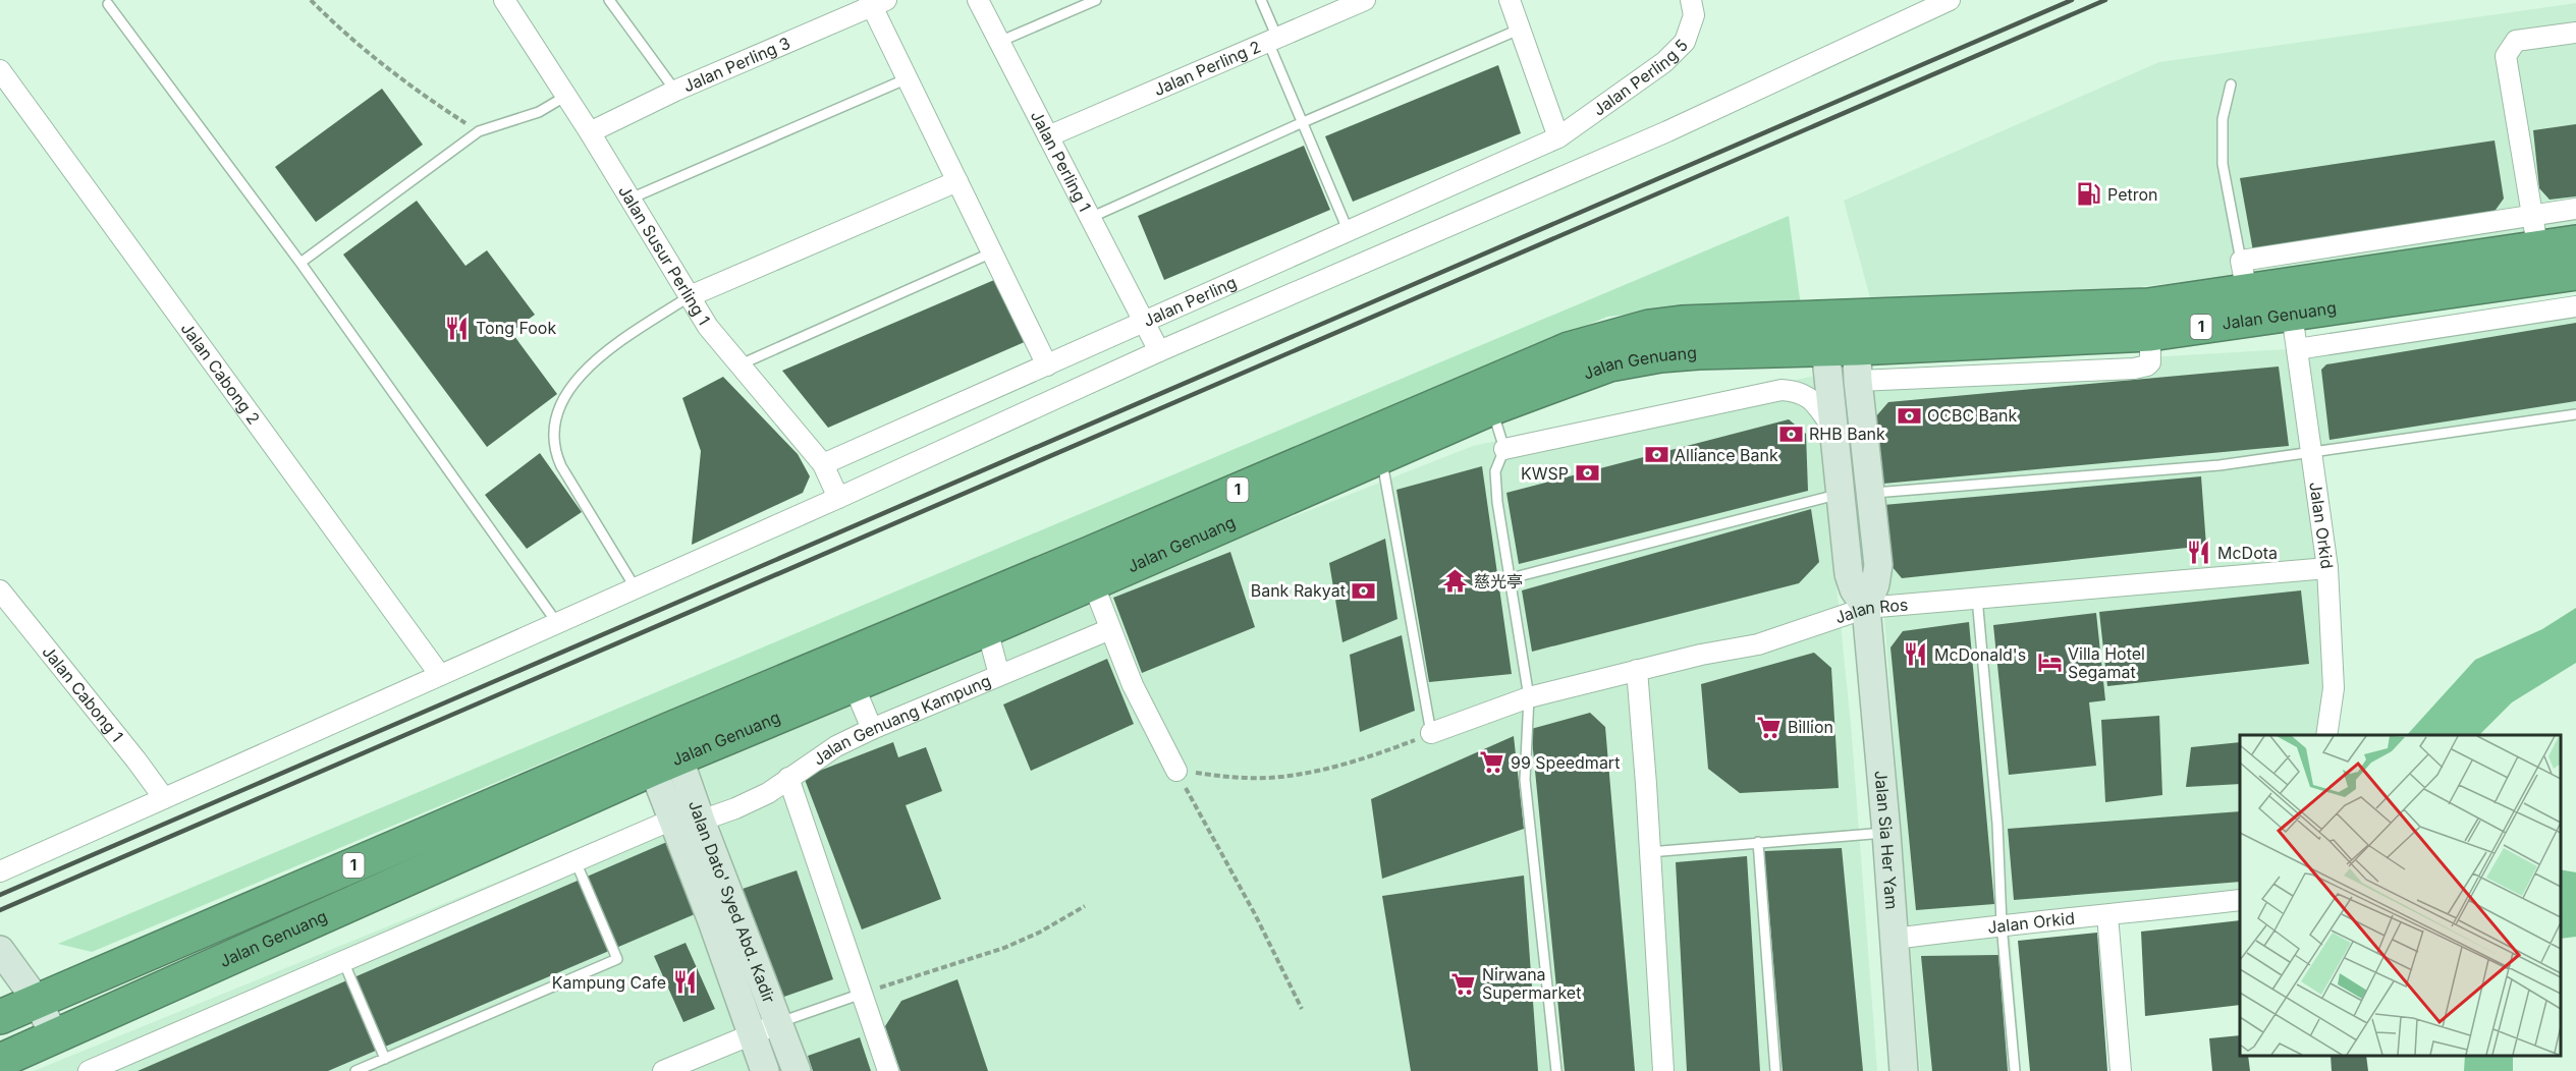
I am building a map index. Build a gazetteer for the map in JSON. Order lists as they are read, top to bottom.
{
  "streets": {
    "highway": ["Jalan Genuang", "1"],
    "street": [
      "Jalan Perling 3",
      "Jalan Perling 2",
      "Jalan Perling 5",
      "Jalan Perling 1",
      "Jalan Susur Perling 1",
      "Jalan Perling",
      "Jalan Cabong 2",
      "Jalan Orkid",
      "Jalan Ros",
      "Jalan Cabong 1",
      "Jalan Genuang Kampung",
      "Jalan Sia Her Yam",
      "Jalan Dato' Syed Abd. Kadir"
    ]
  },
  "crossings": [
    ["Jalan Perling 3", "Jalan Susur Perling 1"],
    ["Jalan Perling 2", "Jalan Perling 1"],
    ["Jalan Perling 5", "Jalan Perling"],
    ["Jalan Perling 1", "Jalan Perling"],
    ["Jalan Susur Perling 1", "Jalan Perling"],
    ["Jalan Genuang", "Jalan Orkid"],
    ["Jalan Genuang", "Jalan Sia Her Yam"],
    ["Jalan Genuang", "Jalan Dato' Syed Abd. Kadir"],
    ["Jalan Orkid", "Jalan Ros"],
    ["Jalan Orkid", "Jalan Sia Her Yam"],
    ["Jalan Ros", "Jalan Sia Her Yam"],
    ["Jalan Genuang Kampung", "Jalan Dato' Syed Abd. Kadir"]
  ],
  "places": {
    "fuel station": ["Petron"],
    "restaurant": [
      "Tong Fook",
      "McDota",
      "McDonald's",
      "Kampung Cafe"
    ],
    "bank": [
      "OCBC Bank",
      "RHB Bank",
      "Alliance Bank",
      "KWSP",
      "Bank Rakyat"
    ],
    "temple": ["慈光亭"],
    "hotel": ["Villa Hotel Segamat"],
    "supermarket": ["Billion", "99 Speedmart", "Nirwana Supermarket"]
  }
}
